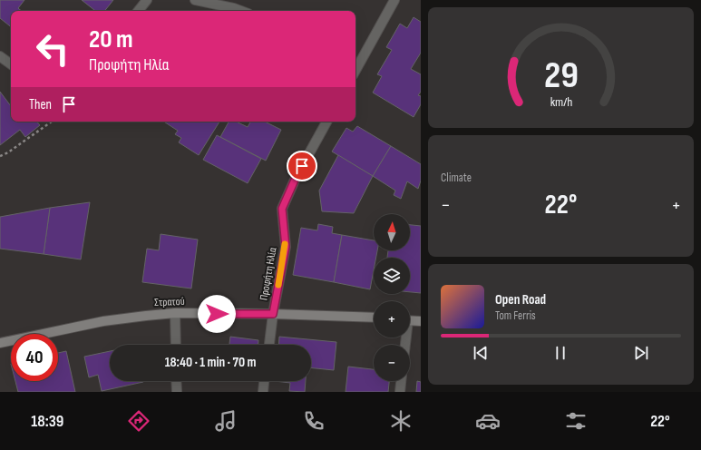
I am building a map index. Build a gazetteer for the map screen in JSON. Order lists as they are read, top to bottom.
{
  "streets": {
    "street": ["Προφήτη Ηλία", "Στρατού"]
  },
  "crossings": [
    ["Προφήτη Ηλία", "Στρατού"]
  ],
  "north": "top",
  "page": {
    "turn": ["20 m", "Προφήτη Ηλία"],
    "then": "Then",
    "tile": "Climate",
    "heat": ["−", "22°", "+"],
    "map_buttons": ["+", "−"],
    "song": ["Open Road", "Tom Ferris"],
    "limit": "40",
    "trip": "18:40 · 1 min · 70 m",
    "tabs": ["18:39", "22°"],
    "gauge": ["29", "km/h"]
  }
}
